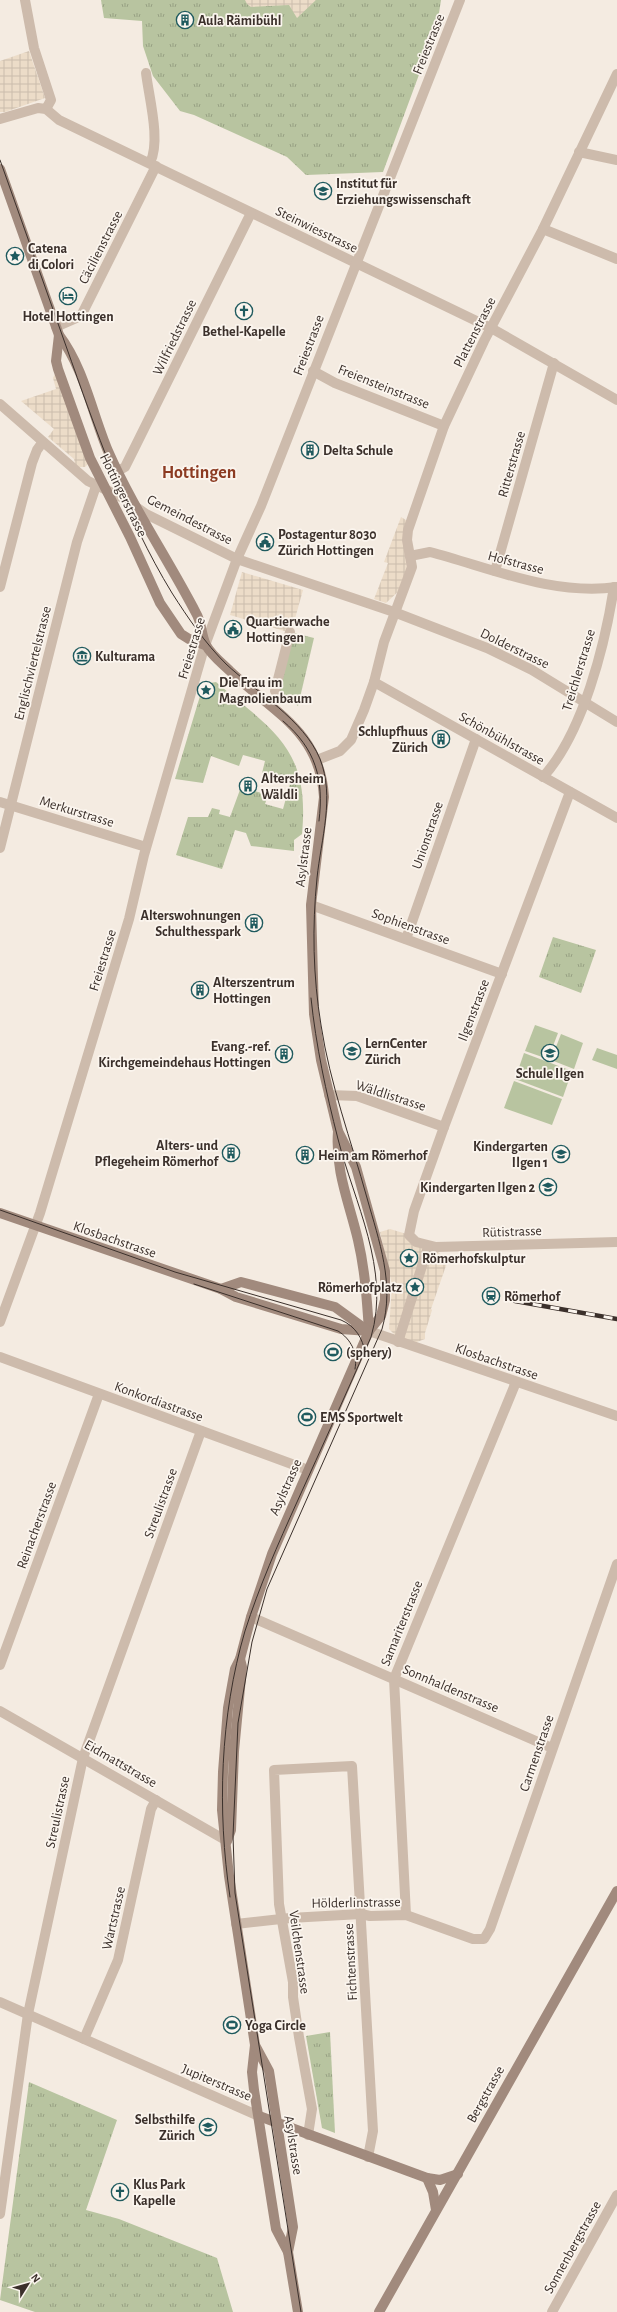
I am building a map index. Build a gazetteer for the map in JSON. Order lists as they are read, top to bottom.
{
  "streets": {
    "main road": [
      "Hottingerstrasse",
      "Asylstrasse",
      "Klosbachstrasse",
      "Jupiterstrasse",
      "Bergstrasse"
    ],
    "street": [
      "Freiestrasse",
      "Steinwiesstrasse",
      "Cäcilienstrasse",
      "Plattenstrasse",
      "Wilfriedstrasse",
      "Freiensteinstrasse",
      "Ritterstrasse",
      "Gemeindestrasse",
      "Hofstrasse",
      "Dolderstrasse",
      "Englischviertelstrasse",
      "Treichlerstrasse",
      "Schönbühlstrasse",
      "Merkurstrasse",
      "Unionstrasse",
      "Sophienstrasse",
      "Ilgenstrasse",
      "Wäldlistrasse",
      "Rütistrasse",
      "Konkordiastrasse",
      "Streulistrasse",
      "Reinacherstrasse",
      "Samariterstrasse",
      "Sonnhaldenstrasse",
      "Carmenstrasse",
      "Eidmattstrasse",
      "Hölderlinstrasse",
      "Wartstrasse",
      "Veilchenstrasse",
      "Fichtenstrasse",
      "Sonnenbergstrasse"
    ]
  },
  "crossings": [
    ["Freiestrasse", "Steinwiesstrasse"],
    ["Freiestrasse", "Freiensteinstrasse"],
    ["Freiestrasse", "Hottingerstrasse"],
    ["Freiestrasse", "Gemeindestrasse"],
    ["Freiestrasse", "Merkurstrasse"],
    ["Freiestrasse", "Klosbachstrasse"],
    ["Steinwiesstrasse", "Cäcilienstrasse"],
    ["Steinwiesstrasse", "Plattenstrasse"],
    ["Steinwiesstrasse", "Wilfriedstrasse"],
    ["Steinwiesstrasse", "Ritterstrasse"],
    ["Cäcilienstrasse", "Hottingerstrasse"],
    ["Plattenstrasse", "Freiensteinstrasse"],
    ["Plattenstrasse", "Gemeindestrasse"],
    ["Plattenstrasse", "Hofstrasse"],
    ["Plattenstrasse", "Dolderstrasse"],
    ["Wilfriedstrasse", "Hottingerstrasse"],
    ["Ritterstrasse", "Hofstrasse"],
    ["Hottingerstrasse", "Gemeindestrasse"],
    ["Hottingerstrasse", "Englischviertelstrasse"],
    ["Hottingerstrasse", "Asylstrasse"],
    ["Gemeindestrasse", "Dolderstrasse"],
    ["Gemeindestrasse", "Englischviertelstrasse"],
    ["Hofstrasse", "Treichlerstrasse"],
    ["Dolderstrasse", "Treichlerstrasse"],
    ["Englischviertelstrasse", "Merkurstrasse"],
    ["Treichlerstrasse", "Schönbühlstrasse"],
    ["Schönbühlstrasse", "Unionstrasse"],
    ["Schönbühlstrasse", "Ilgenstrasse"],
    ["Unionstrasse", "Sophienstrasse"],
    ["Asylstrasse", "Sophienstrasse"],
    ["Asylstrasse", "Wäldlistrasse"],
    ["Asylstrasse", "Klosbachstrasse"],
    ["Asylstrasse", "Konkordiastrasse"],
    ["Asylstrasse", "Sonnhaldenstrasse"],
    ["Asylstrasse", "Eidmattstrasse"],
    ["Asylstrasse", "Hölderlinstrasse"],
    ["Asylstrasse", "Jupiterstrasse"],
    ["Sophienstrasse", "Ilgenstrasse"],
    ["Ilgenstrasse", "Wäldlistrasse"],
    ["Ilgenstrasse", "Rütistrasse"],
    ["Klosbachstrasse", "Samariterstrasse"],
    ["Konkordiastrasse", "Streulistrasse"],
    ["Konkordiastrasse", "Reinacherstrasse"],
    ["Streulistrasse", "Eidmattstrasse"],
    ["Streulistrasse", "Jupiterstrasse"],
    ["Samariterstrasse", "Sonnhaldenstrasse"],
    ["Samariterstrasse", "Hölderlinstrasse"],
    ["Sonnhaldenstrasse", "Carmenstrasse"],
    ["Carmenstrasse", "Hölderlinstrasse"],
    ["Eidmattstrasse", "Wartstrasse"],
    ["Hölderlinstrasse", "Veilchenstrasse"],
    ["Hölderlinstrasse", "Fichtenstrasse"],
    ["Wartstrasse", "Jupiterstrasse"],
    ["Veilchenstrasse", "Fichtenstrasse"],
    ["Veilchenstrasse", "Jupiterstrasse"],
    ["Fichtenstrasse", "Jupiterstrasse"],
    ["Jupiterstrasse", "Bergstrasse"]
  ],
  "districts": ["Hottingen"],
  "places": {
    "building": [
      "Aula Rämibühl",
      "Delta Schule",
      "Schlupfhuus Zürich",
      "Altersheim Wäldli",
      "Alterswohnungen Schulthesspark",
      "Alterszentrum Hottingen",
      "Evang.-ref. Kirchgemeindehaus Hottingen",
      "Alters- und Pflegeheim Römerhof",
      "Heim am Römerhof"
    ],
    "school or university": [
      "Institut für Erziehungswissenschaft",
      "LernCenter Zürich",
      "Schule Ilgen",
      "Kindergarten Ilgen 1",
      "Kindergarten Ilgen 2",
      "Selbsthilfe Zürich"
    ],
    "place": [
      "Catena di Colori",
      "Die Frau im Magnolienbaum",
      "Römerhofskulptur",
      "Römerhofplatz"
    ],
    "hotel": ["Hotel Hottingen"],
    "church": ["Bethel-Kapelle", "Klus Park Kapelle"],
    "public building": ["Postagentur 8030 Zürich Hottingen", "Quartierwache Hottingen"],
    "museum": ["Kulturama"],
    "station": ["Römerhof"],
    "sports": ["(sphery)", "EMS Sportwelt", "Yoga Circle"]
  },
  "north": "top right"
}
